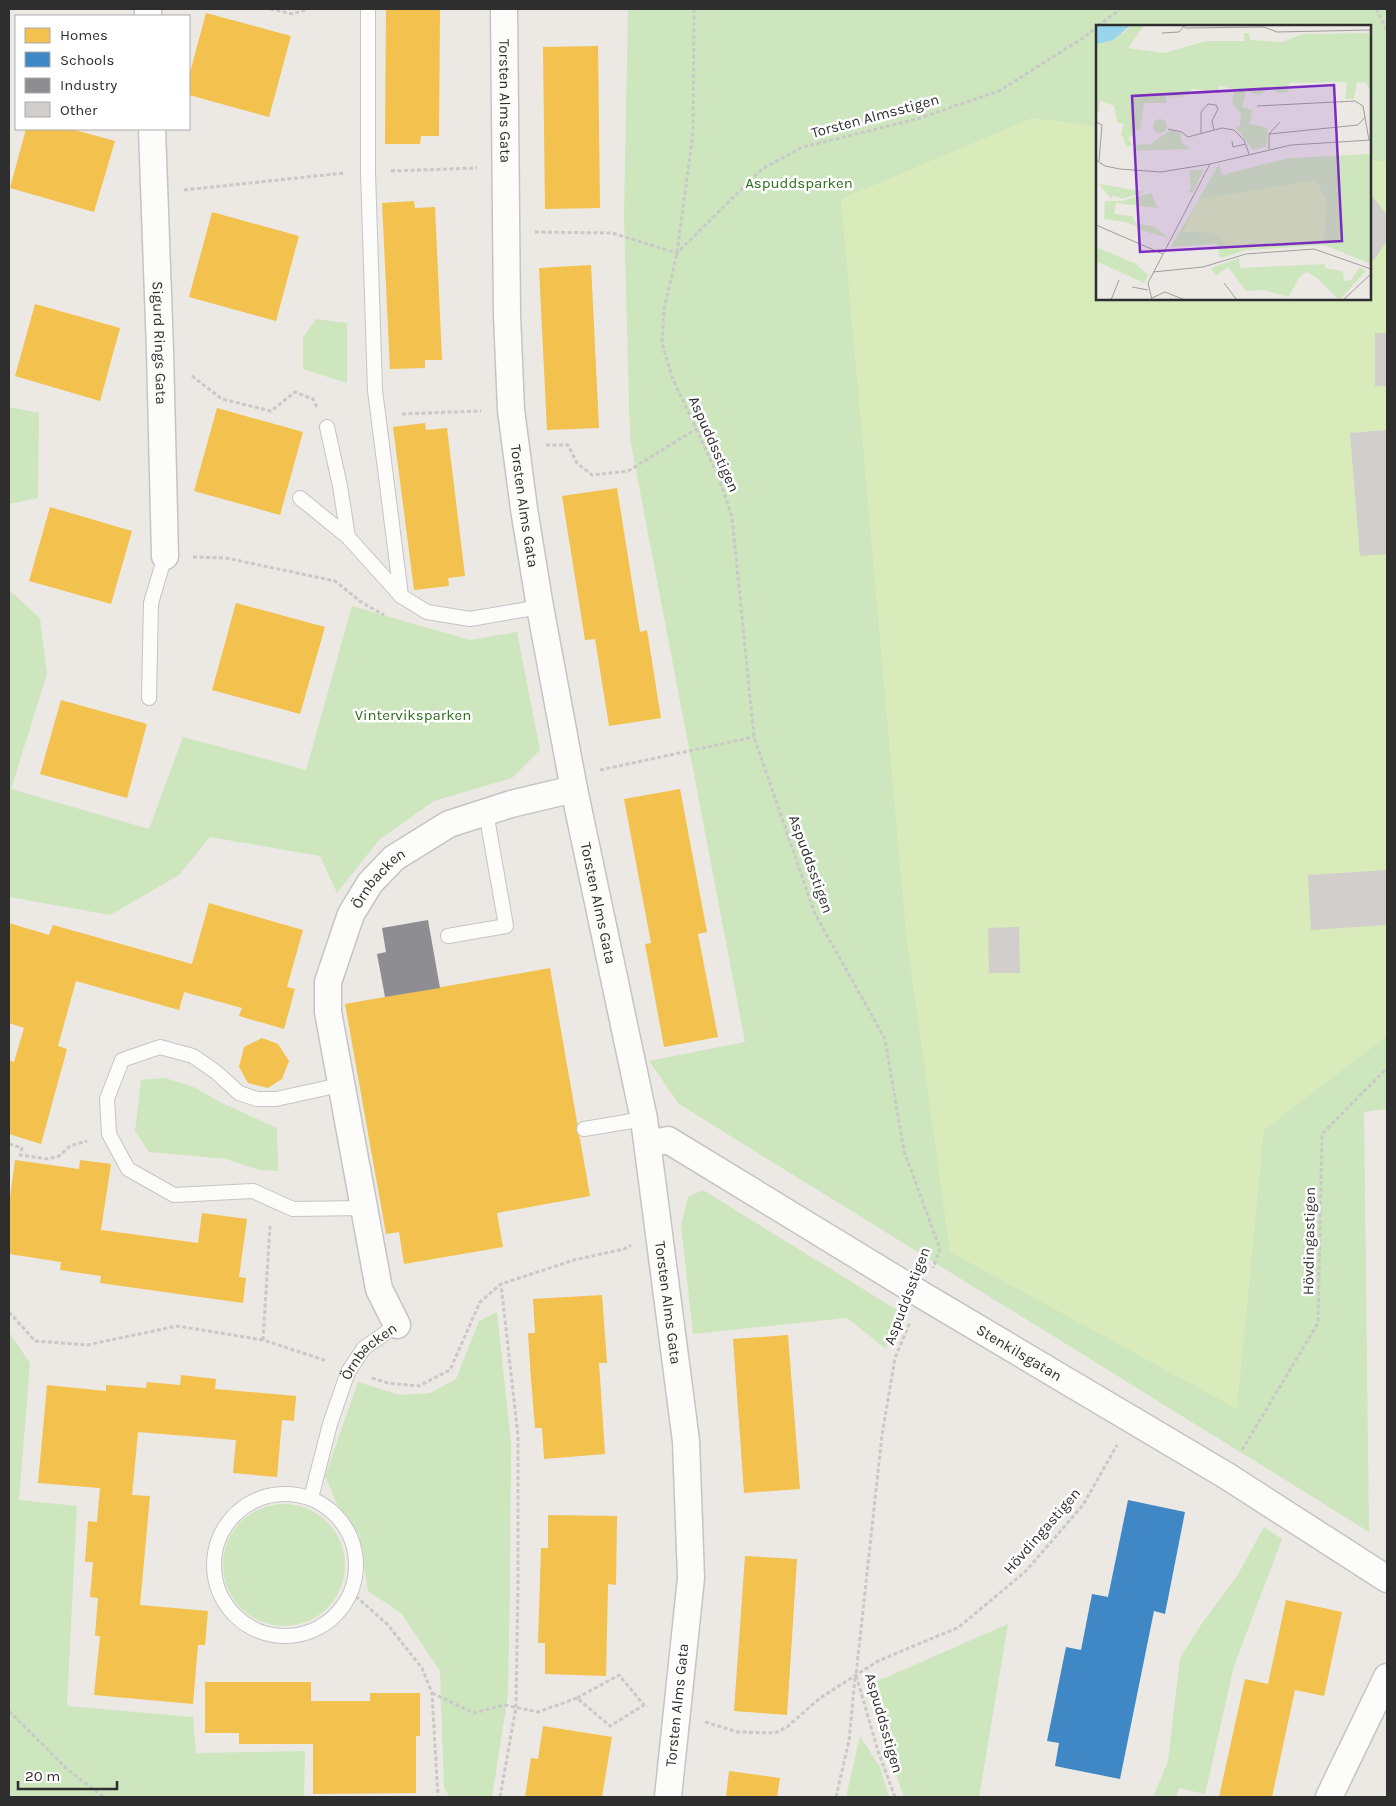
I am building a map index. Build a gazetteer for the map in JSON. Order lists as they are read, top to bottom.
{
  "streets": {
    "street": [
      "Torsten Alms Gata",
      "Sigurd Rings Gata",
      "Örnbacken",
      "Stenkilsgatan"
    ],
    "path": ["Torsten Almsstigen", "Aspuddsstigen", "Hövdingastigen"]
  },
  "crossings": [
    ["Torsten Alms Gata", "Örnbacken"],
    ["Torsten Alms Gata", "Hövdingastigen"],
    ["Torsten Alms Gata", "Stenkilsgatan"],
    ["Torsten Almsstigen", "Aspuddsstigen"],
    ["Aspuddsstigen", "Hövdingastigen"],
    ["Aspuddsstigen", "Stenkilsgatan"],
    ["Hövdingastigen", "Stenkilsgatan"]
  ],
  "parks": ["Aspuddsparken", "Vinterviksparken"],
  "legend": [
    "Homes",
    "Schools",
    "Industry",
    "Other"
  ],
  "scale_bar": "20 m"
}
